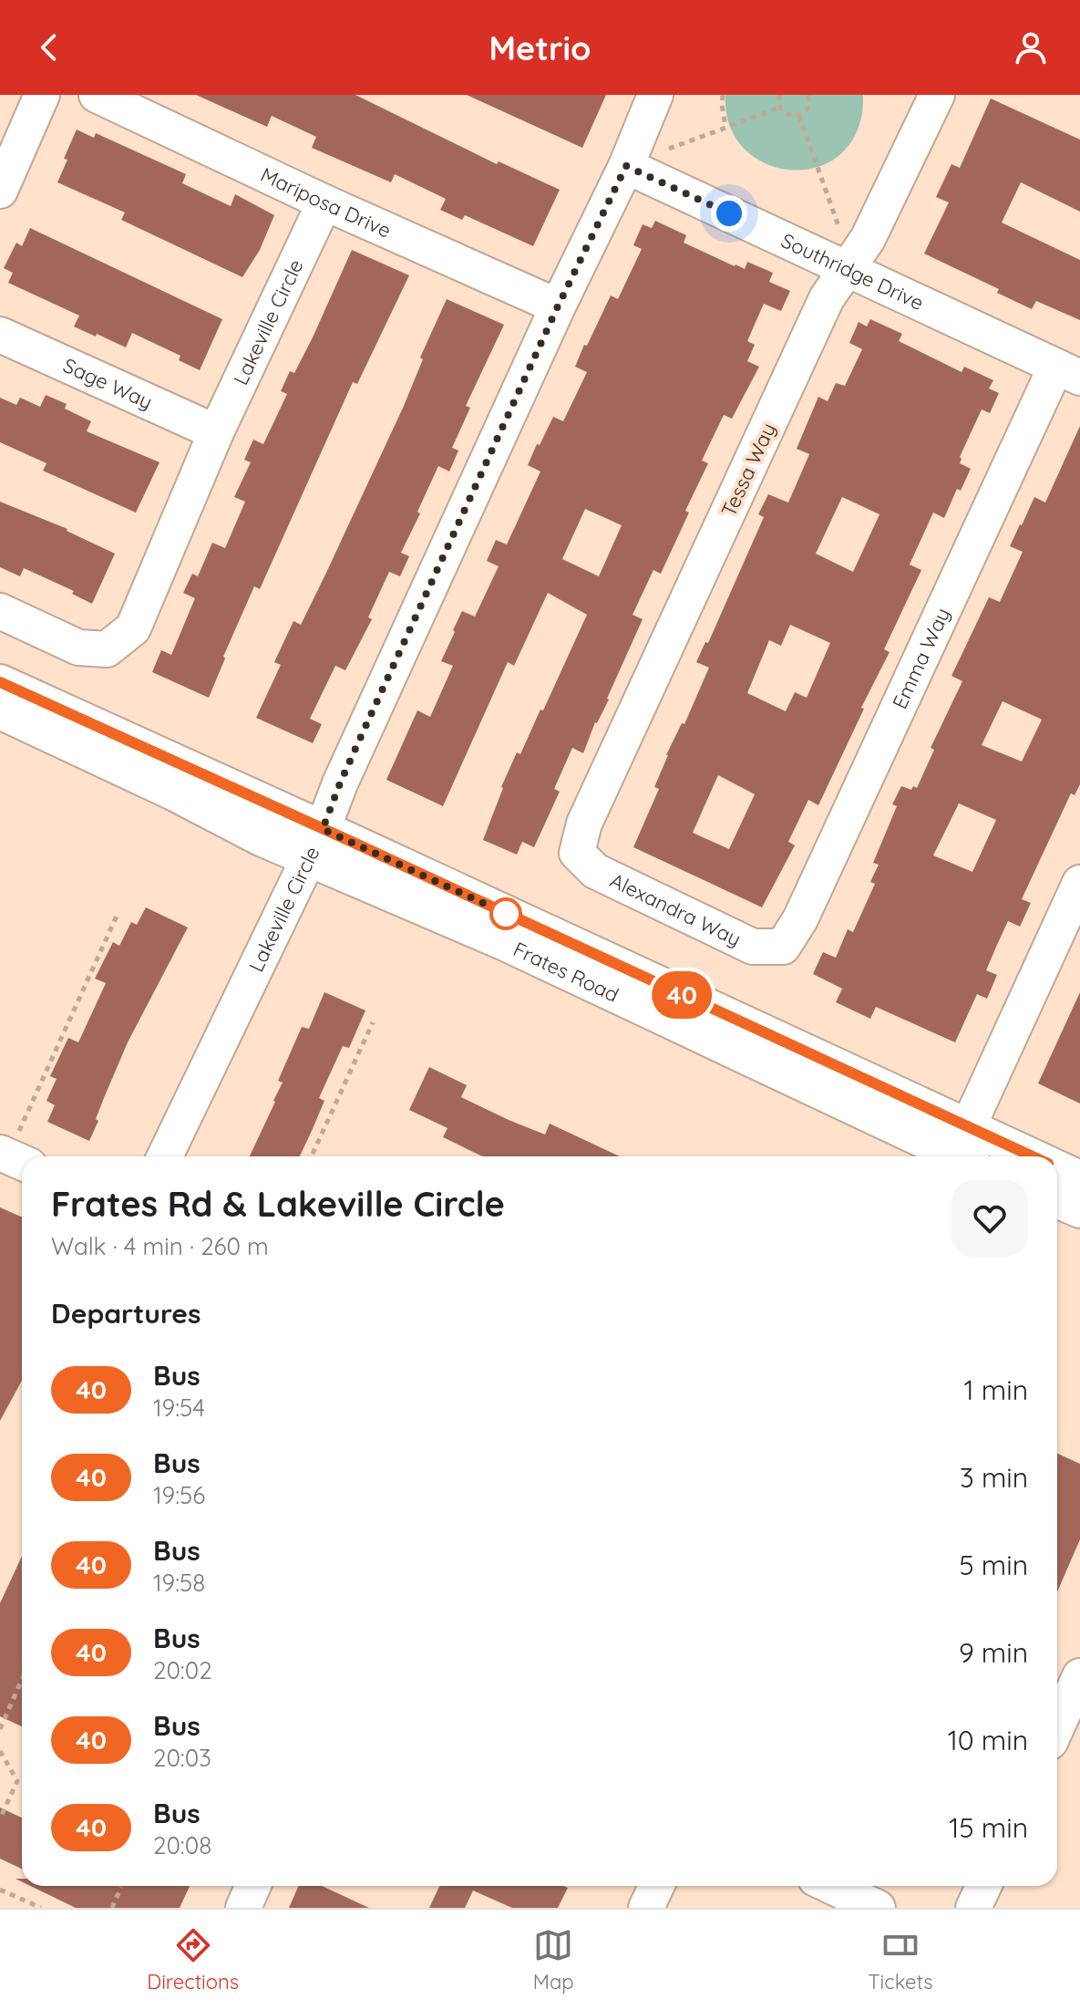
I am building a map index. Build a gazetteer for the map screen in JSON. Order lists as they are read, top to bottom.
{
  "streets": {
    "street": [
      "Mariposa Drive",
      "Southridge Drive",
      "Lakeville Circle",
      "Sage Way",
      "Tessa Way",
      "Emma Way",
      "Alexandra Way",
      "Frates Road"
    ]
  },
  "crossings": [
    ["Mariposa Drive", "Lakeville Circle"],
    ["Southridge Drive", "Lakeville Circle"],
    ["Southridge Drive", "Tessa Way"],
    ["Southridge Drive", "Emma Way"],
    ["Lakeville Circle", "Sage Way"],
    ["Lakeville Circle", "Frates Road"],
    ["Tessa Way", "Alexandra Way"],
    ["Emma Way", "Alexandra Way"]
  ],
  "lines": ["bus line 40"],
  "page": {
    "header": "Metrio",
    "on_map": "40",
    "heading": [
      ["Frates Rd & Lakeville Circle", "Walk · 4 min · 260 m"],
      "Departures"
    ],
    "list": [
      {
        "mark": "40",
        "name": "Bus",
        "note": "19:54",
        "value": "1 min"
      },
      {
        "mark": "40",
        "name": "Bus",
        "note": "19:56",
        "value": "3 min"
      },
      {
        "mark": "40",
        "name": "Bus",
        "note": "19:58",
        "value": "5 min"
      },
      {
        "mark": "40",
        "name": "Bus",
        "note": "20:02",
        "value": "9 min"
      },
      {
        "mark": "40",
        "name": "Bus",
        "note": "20:03",
        "value": "10 min"
      },
      {
        "mark": "40",
        "name": "Bus",
        "note": "20:08",
        "value": "15 min"
      }
    ],
    "tabs": ["Directions", "Map", "Tickets"]
  }
}
